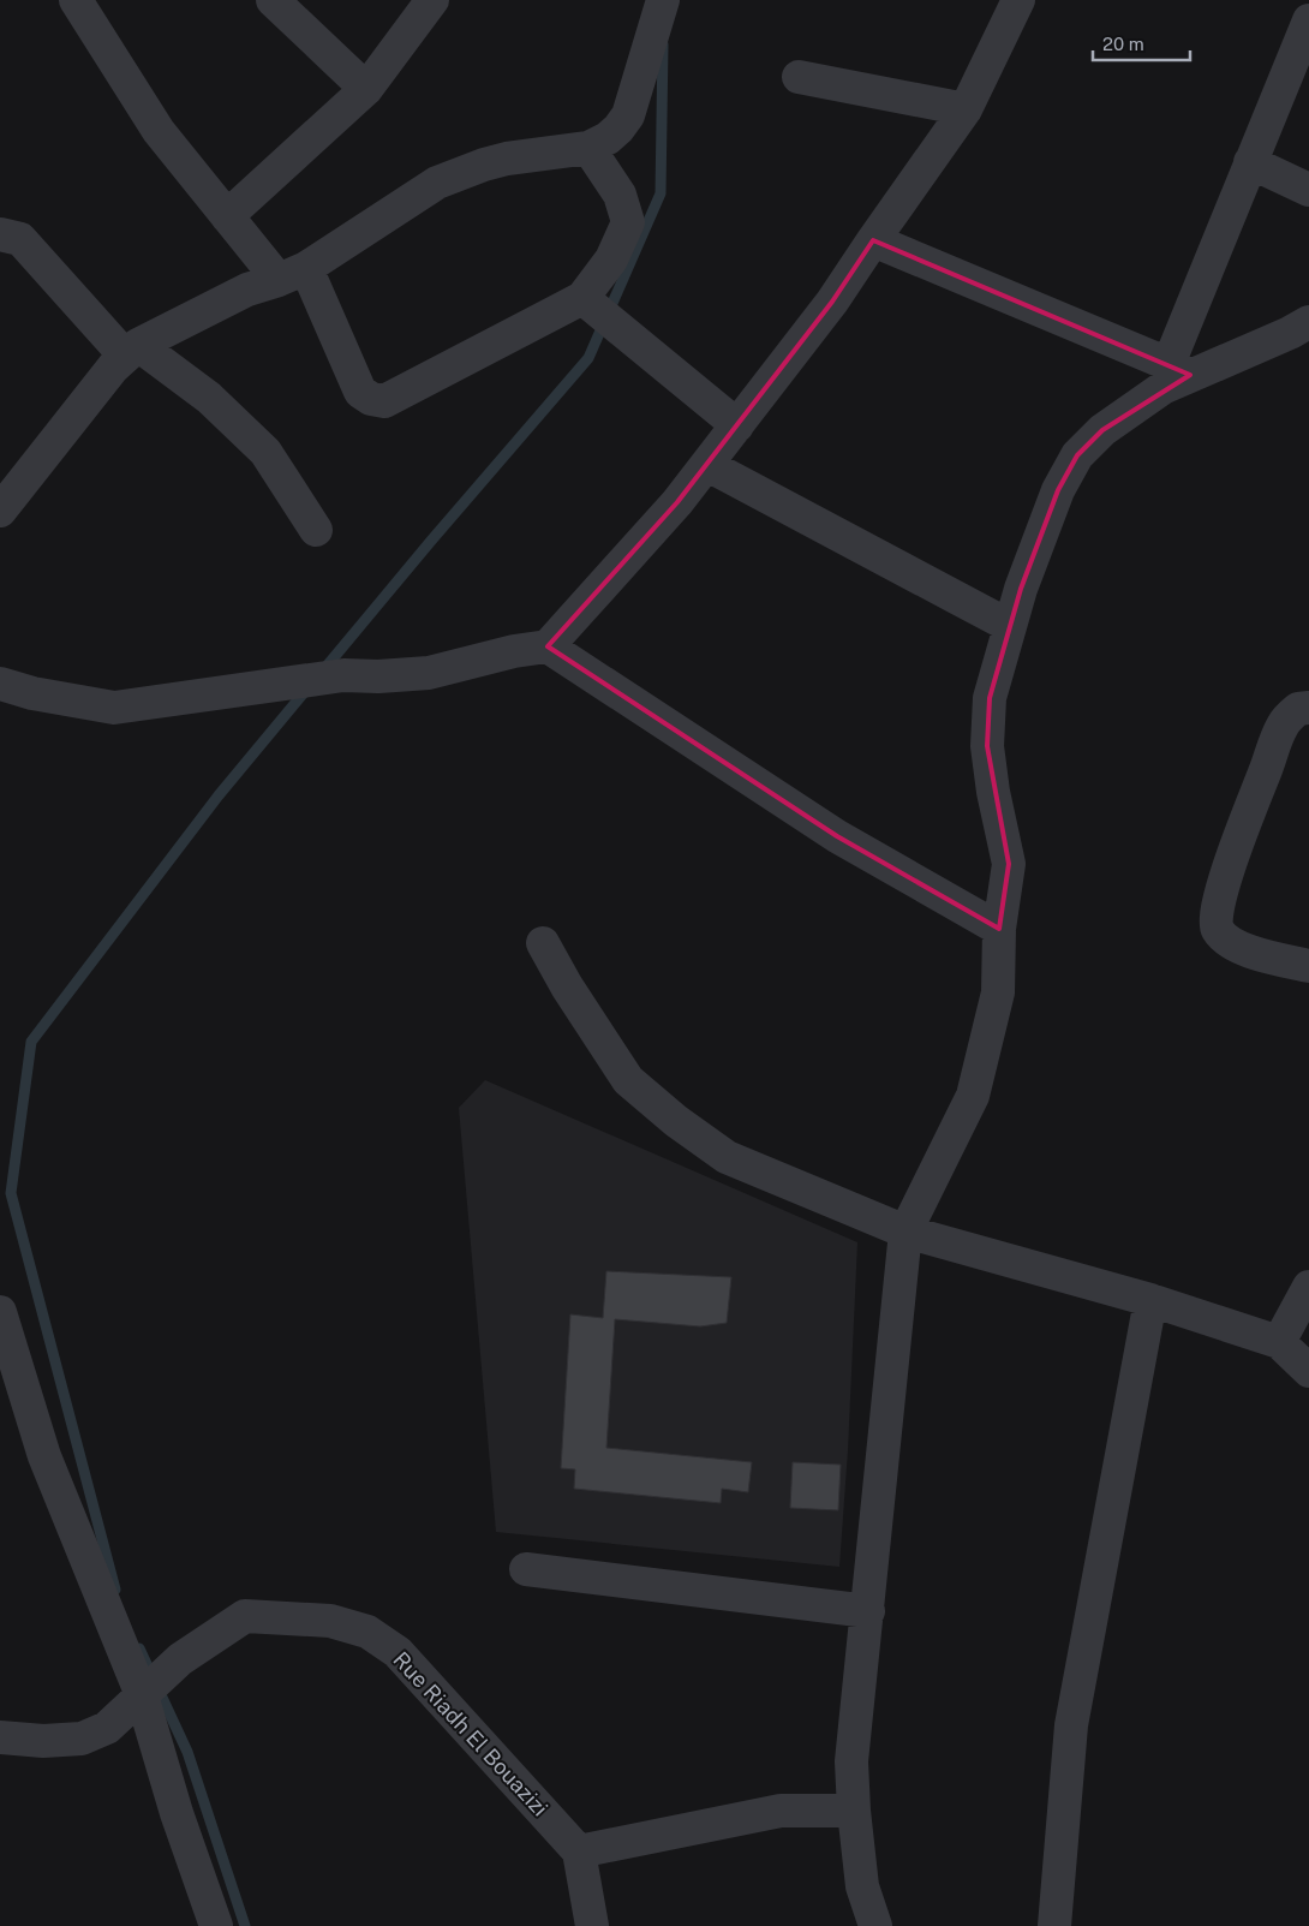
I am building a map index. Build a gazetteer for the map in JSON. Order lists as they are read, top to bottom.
{
  "streets": {
    "street": ["Rue Riadh El Bouazizi"]
  },
  "scale_bar": "20 m"
}
